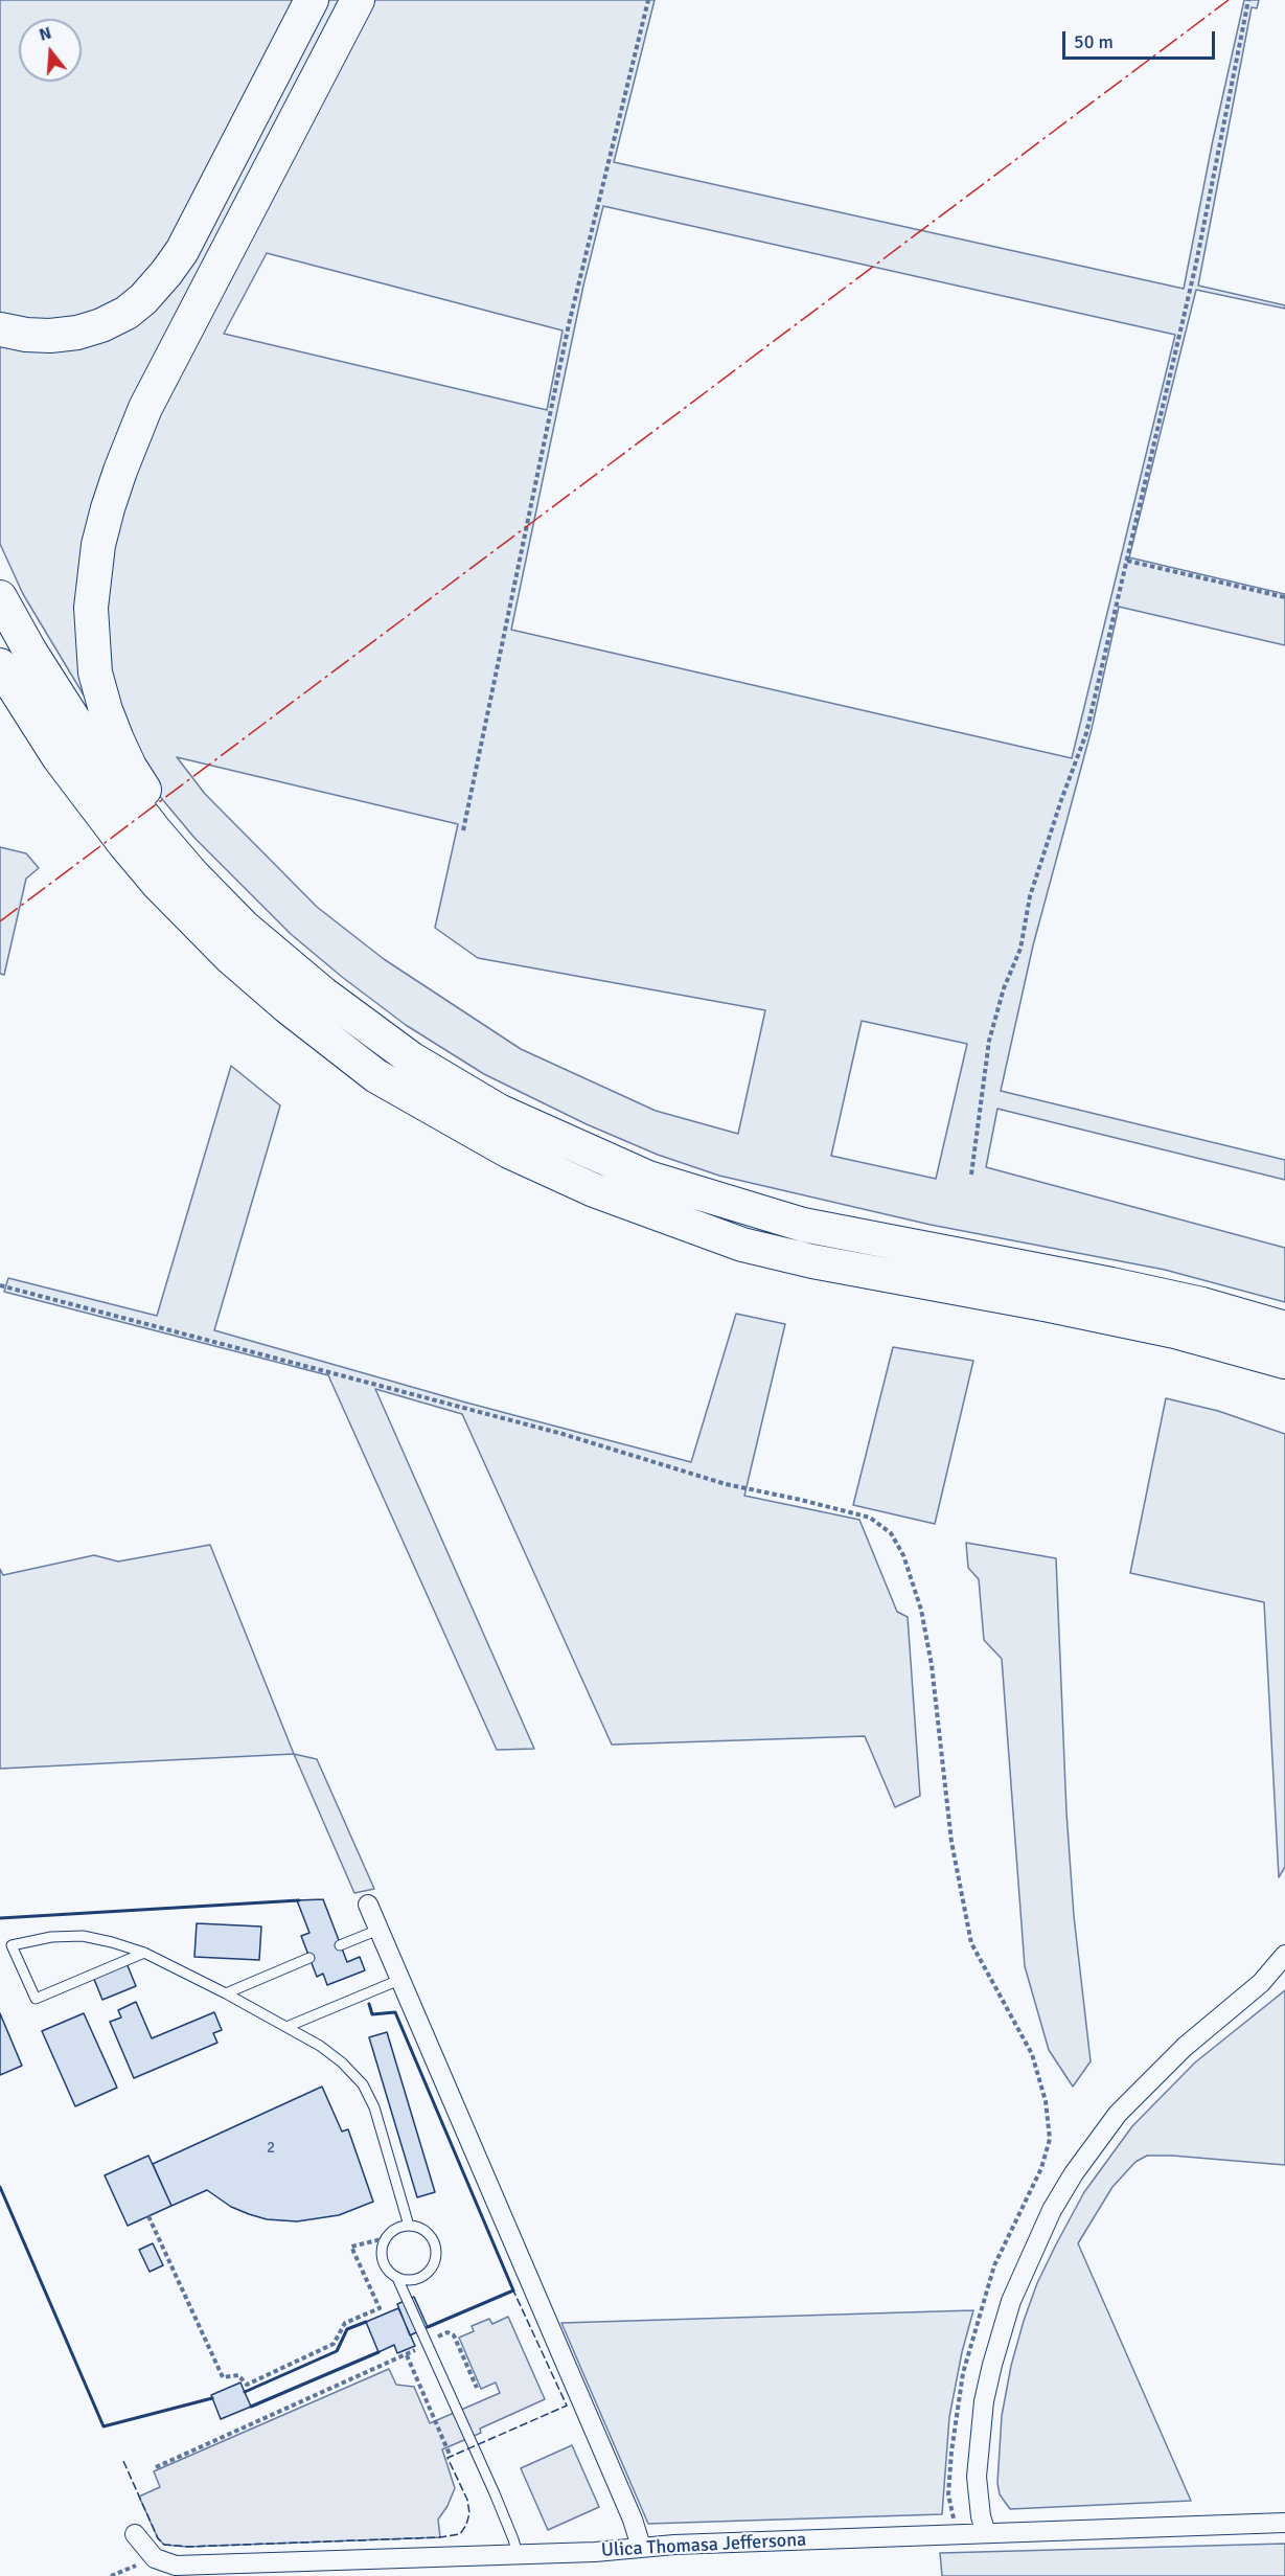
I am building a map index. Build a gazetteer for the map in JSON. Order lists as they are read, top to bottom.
{
  "streets": {
    "street": ["Ulica Thomasa Jeffersona"]
  },
  "house_numbers": ["2"],
  "scale_bar": "50 m",
  "north": "top"
}
